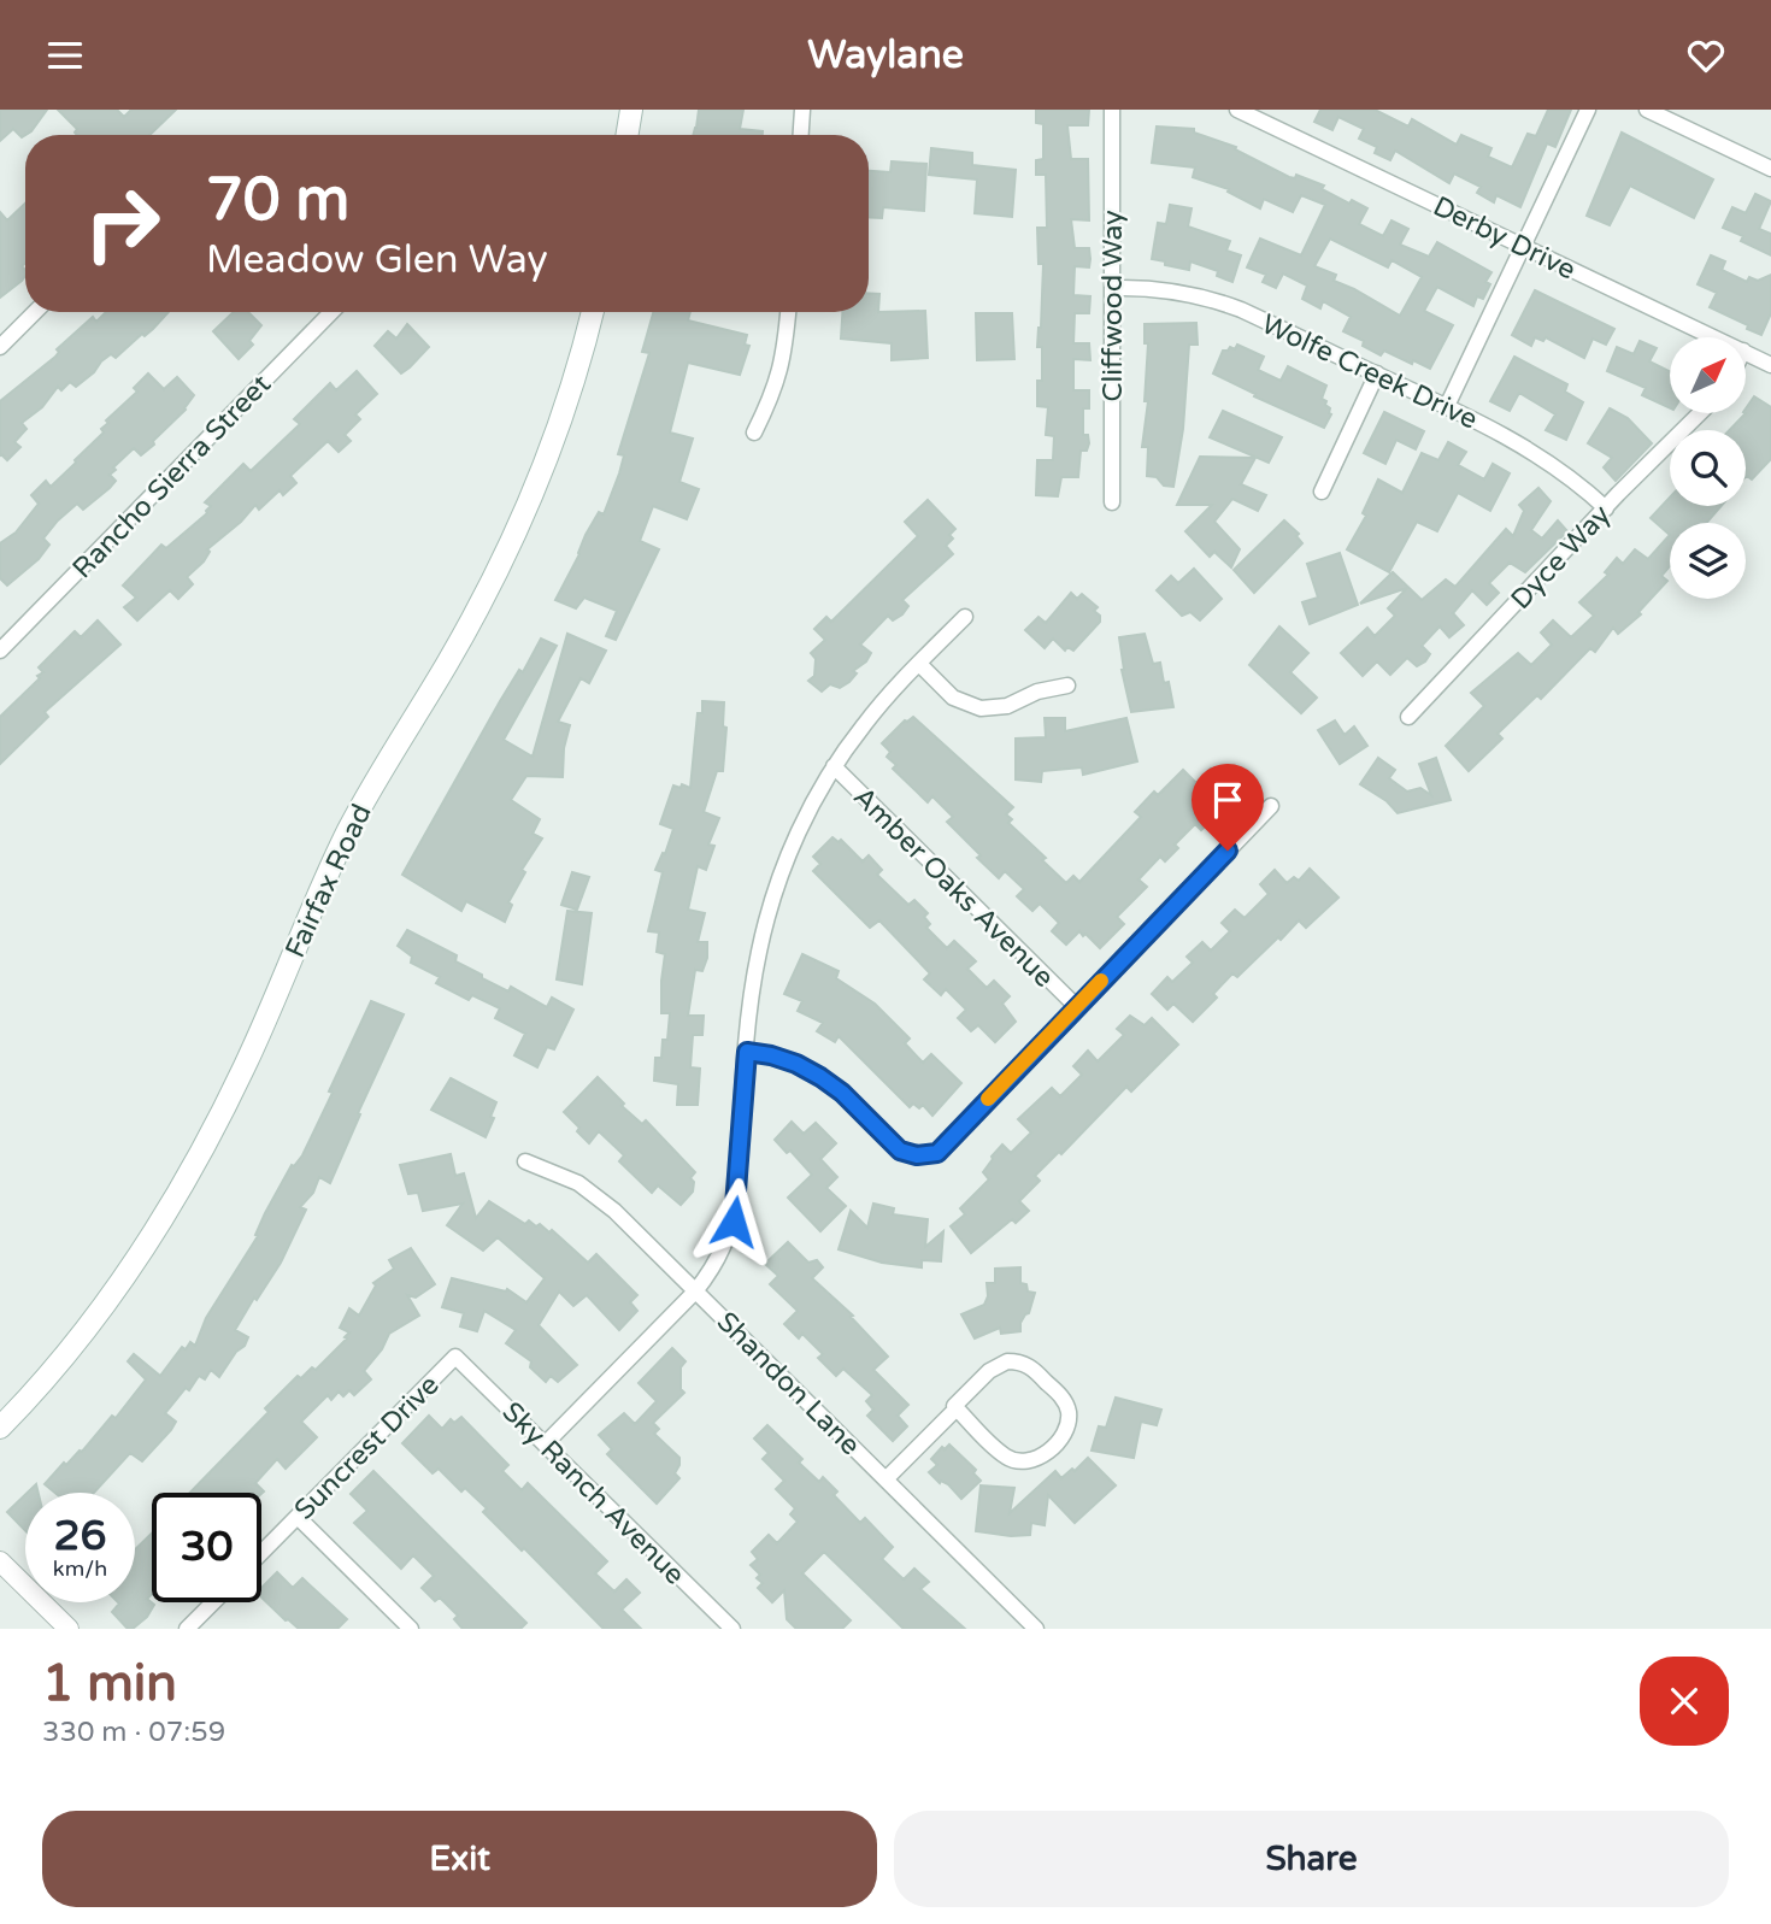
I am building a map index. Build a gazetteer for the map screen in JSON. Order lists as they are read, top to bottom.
{
  "streets": {
    "main road": ["Fairfax Road"],
    "street": [
      "Derby Drive",
      "Cliffwood Way",
      "Wolfe Creek Drive",
      "Rancho Sierra Street",
      "Dyce Way",
      "Amber Oaks Avenue",
      "Shandon Lane",
      "Suncrest Drive",
      "Sky Ranch Avenue"
    ]
  },
  "crossings": [
    ["Cliffwood Way", "Wolfe Creek Drive"],
    ["Wolfe Creek Drive", "Dyce Way"],
    ["Suncrest Drive", "Sky Ranch Avenue"]
  ],
  "north": "top right",
  "page": {
    "header": "Waylane",
    "turn": ["70 m", "Meadow Glen Way"],
    "speed": "26 km/h",
    "limit": "30",
    "heading": ["1 min", "330 m · 07:59"],
    "buttons": ["Exit", "Share"]
  }
}
